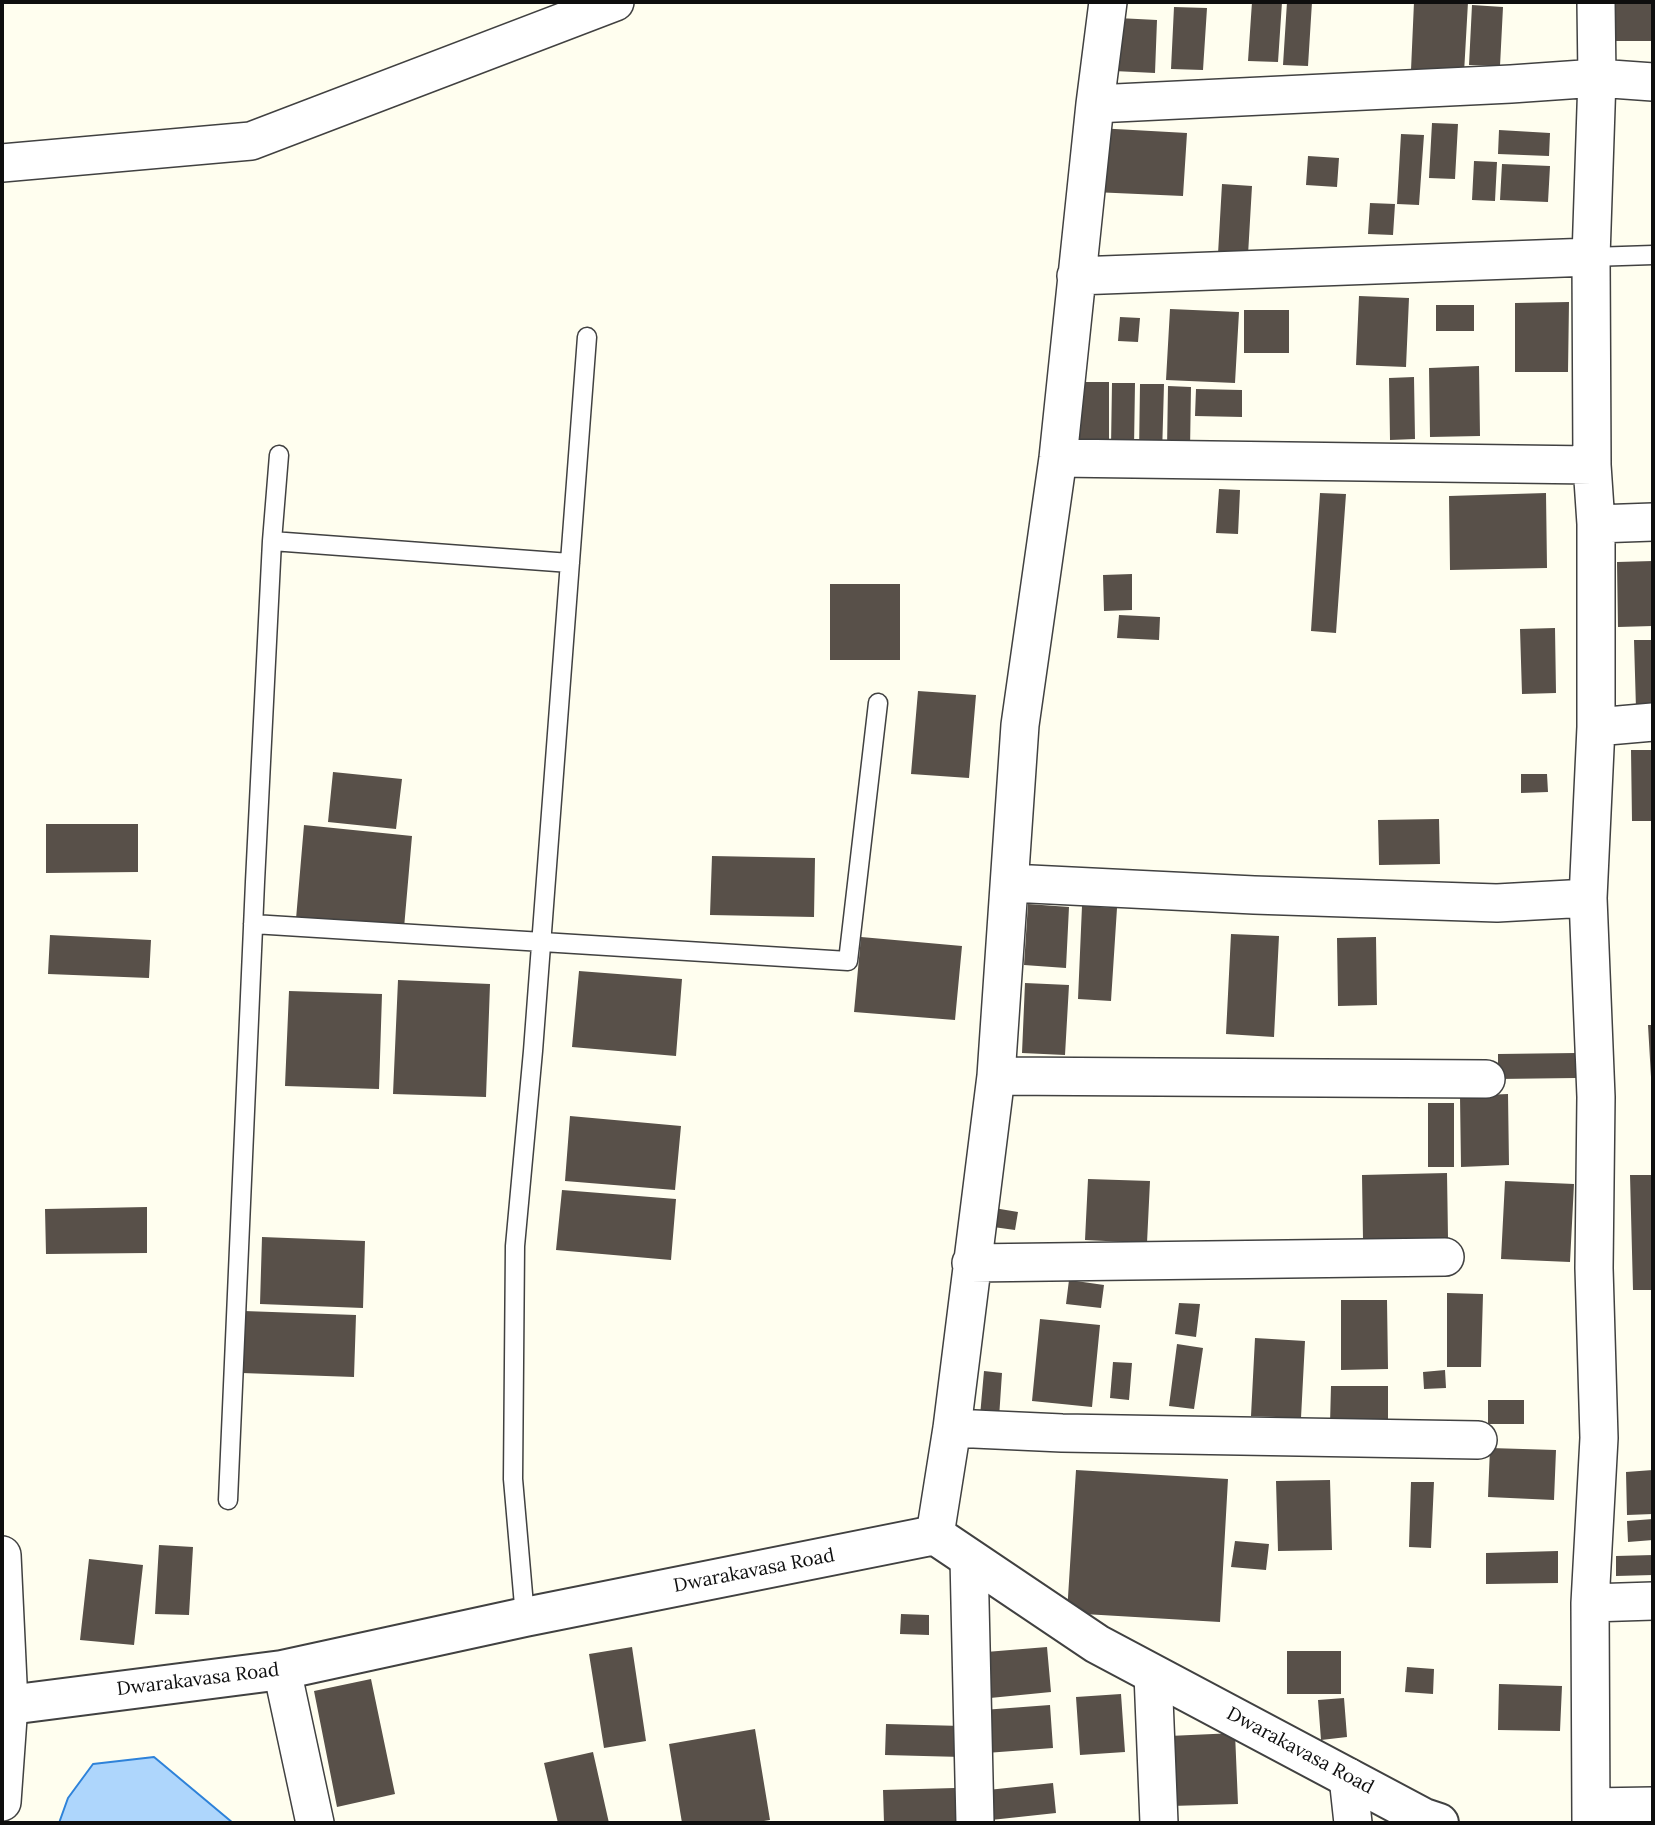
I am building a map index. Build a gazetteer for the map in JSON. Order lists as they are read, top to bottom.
{
  "streets": {
    "street": ["Dwarakavasa Road"]
  }
}
